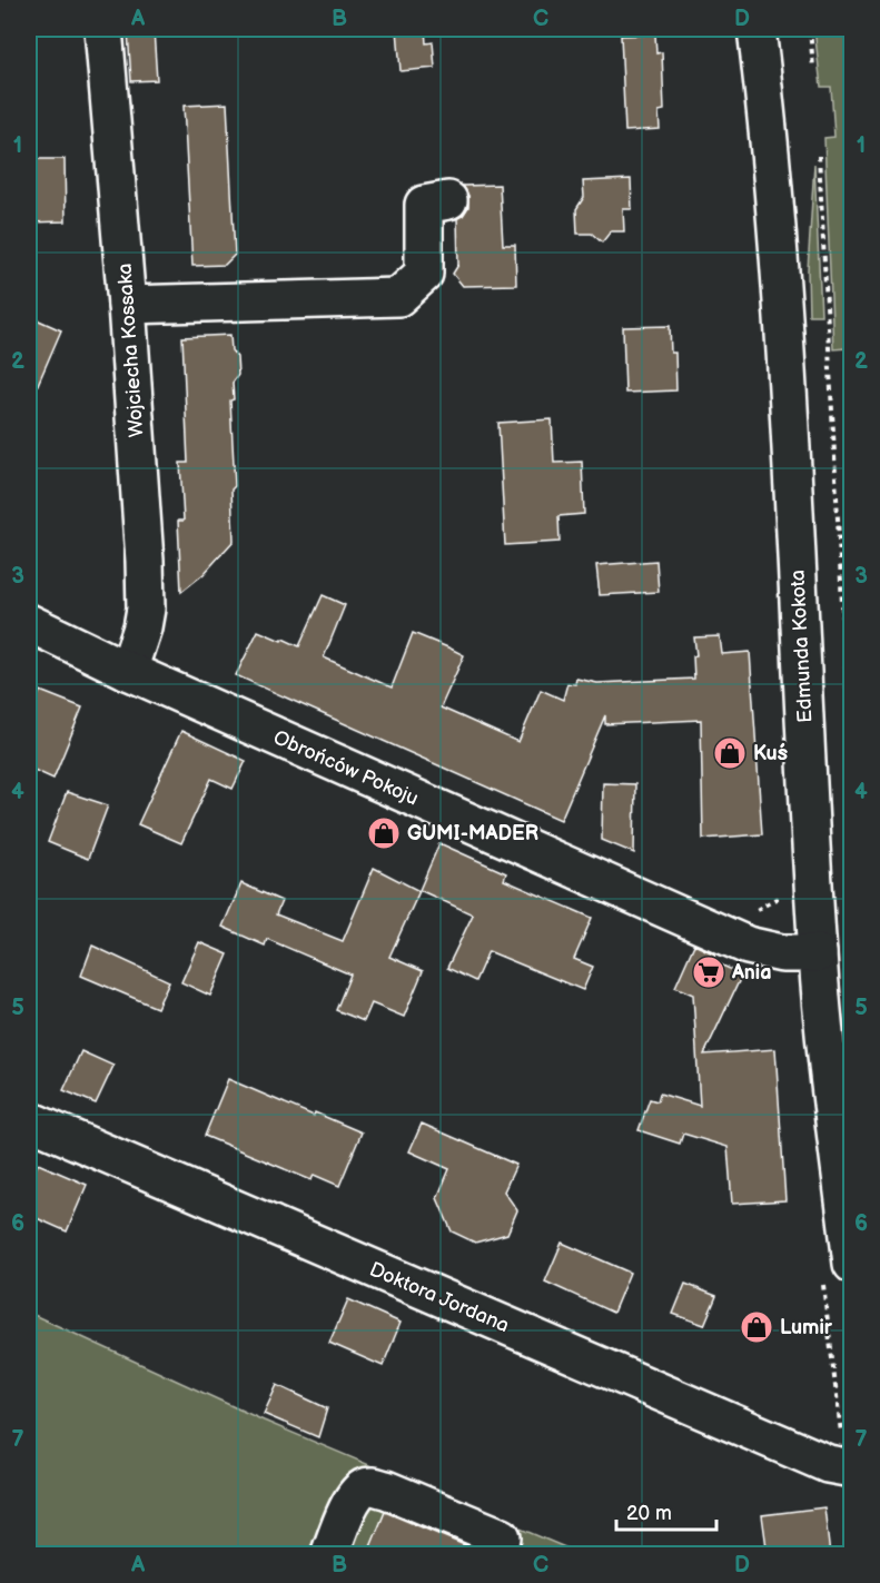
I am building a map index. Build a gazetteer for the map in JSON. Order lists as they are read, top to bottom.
{
  "streets": {
    "street": [
      "Wojciecha Kossaka",
      "Edmunda Kokota",
      "Obrońców Pokoju",
      "Doktora Jordana"
    ]
  },
  "crossings": [
    ["Wojciecha Kossaka", "Obrońców Pokoju"],
    ["Edmunda Kokota", "Obrońców Pokoju"]
  ],
  "places": {
    "shop": ["Kuś", "GUMI-MADER", "Lumir"],
    "supermarket": ["Ania"]
  },
  "scale_bar": "20 m",
  "grid": {
    "columns": [
      "A",
      "B",
      "C",
      "D"
    ],
    "rows": [
      "1",
      "2",
      "3",
      "4",
      "5",
      "6",
      "7"
    ]
  }
}
